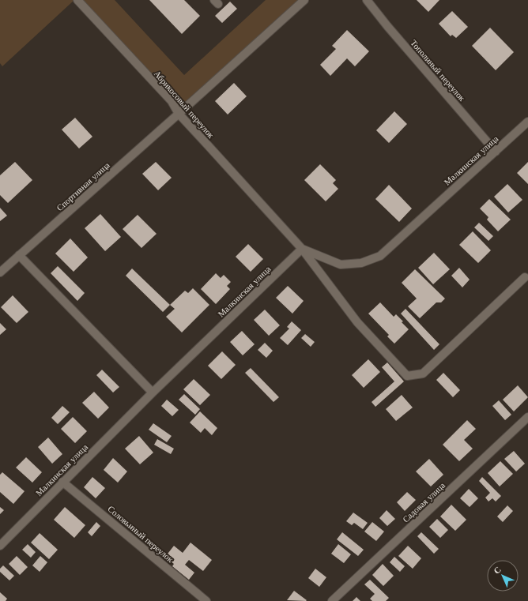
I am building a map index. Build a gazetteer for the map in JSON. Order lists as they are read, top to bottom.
{
  "streets": {
    "street": [
      "Тополиный переулок",
      "Абрикосовый переулок",
      "Малкинская улица",
      "Спортивная улица",
      "Садовая улица",
      "Соловьиный переулок"
    ]
  },
  "crossings": [
    ["Тополиный переулок", "Малкинская улица"],
    ["Абрикосовый переулок", "Малкинская улица"],
    ["Абрикосовый переулок", "Спортивная улица"],
    ["Малкинская улица", "Соловьиный переулок"]
  ],
  "north": "top left"
}
